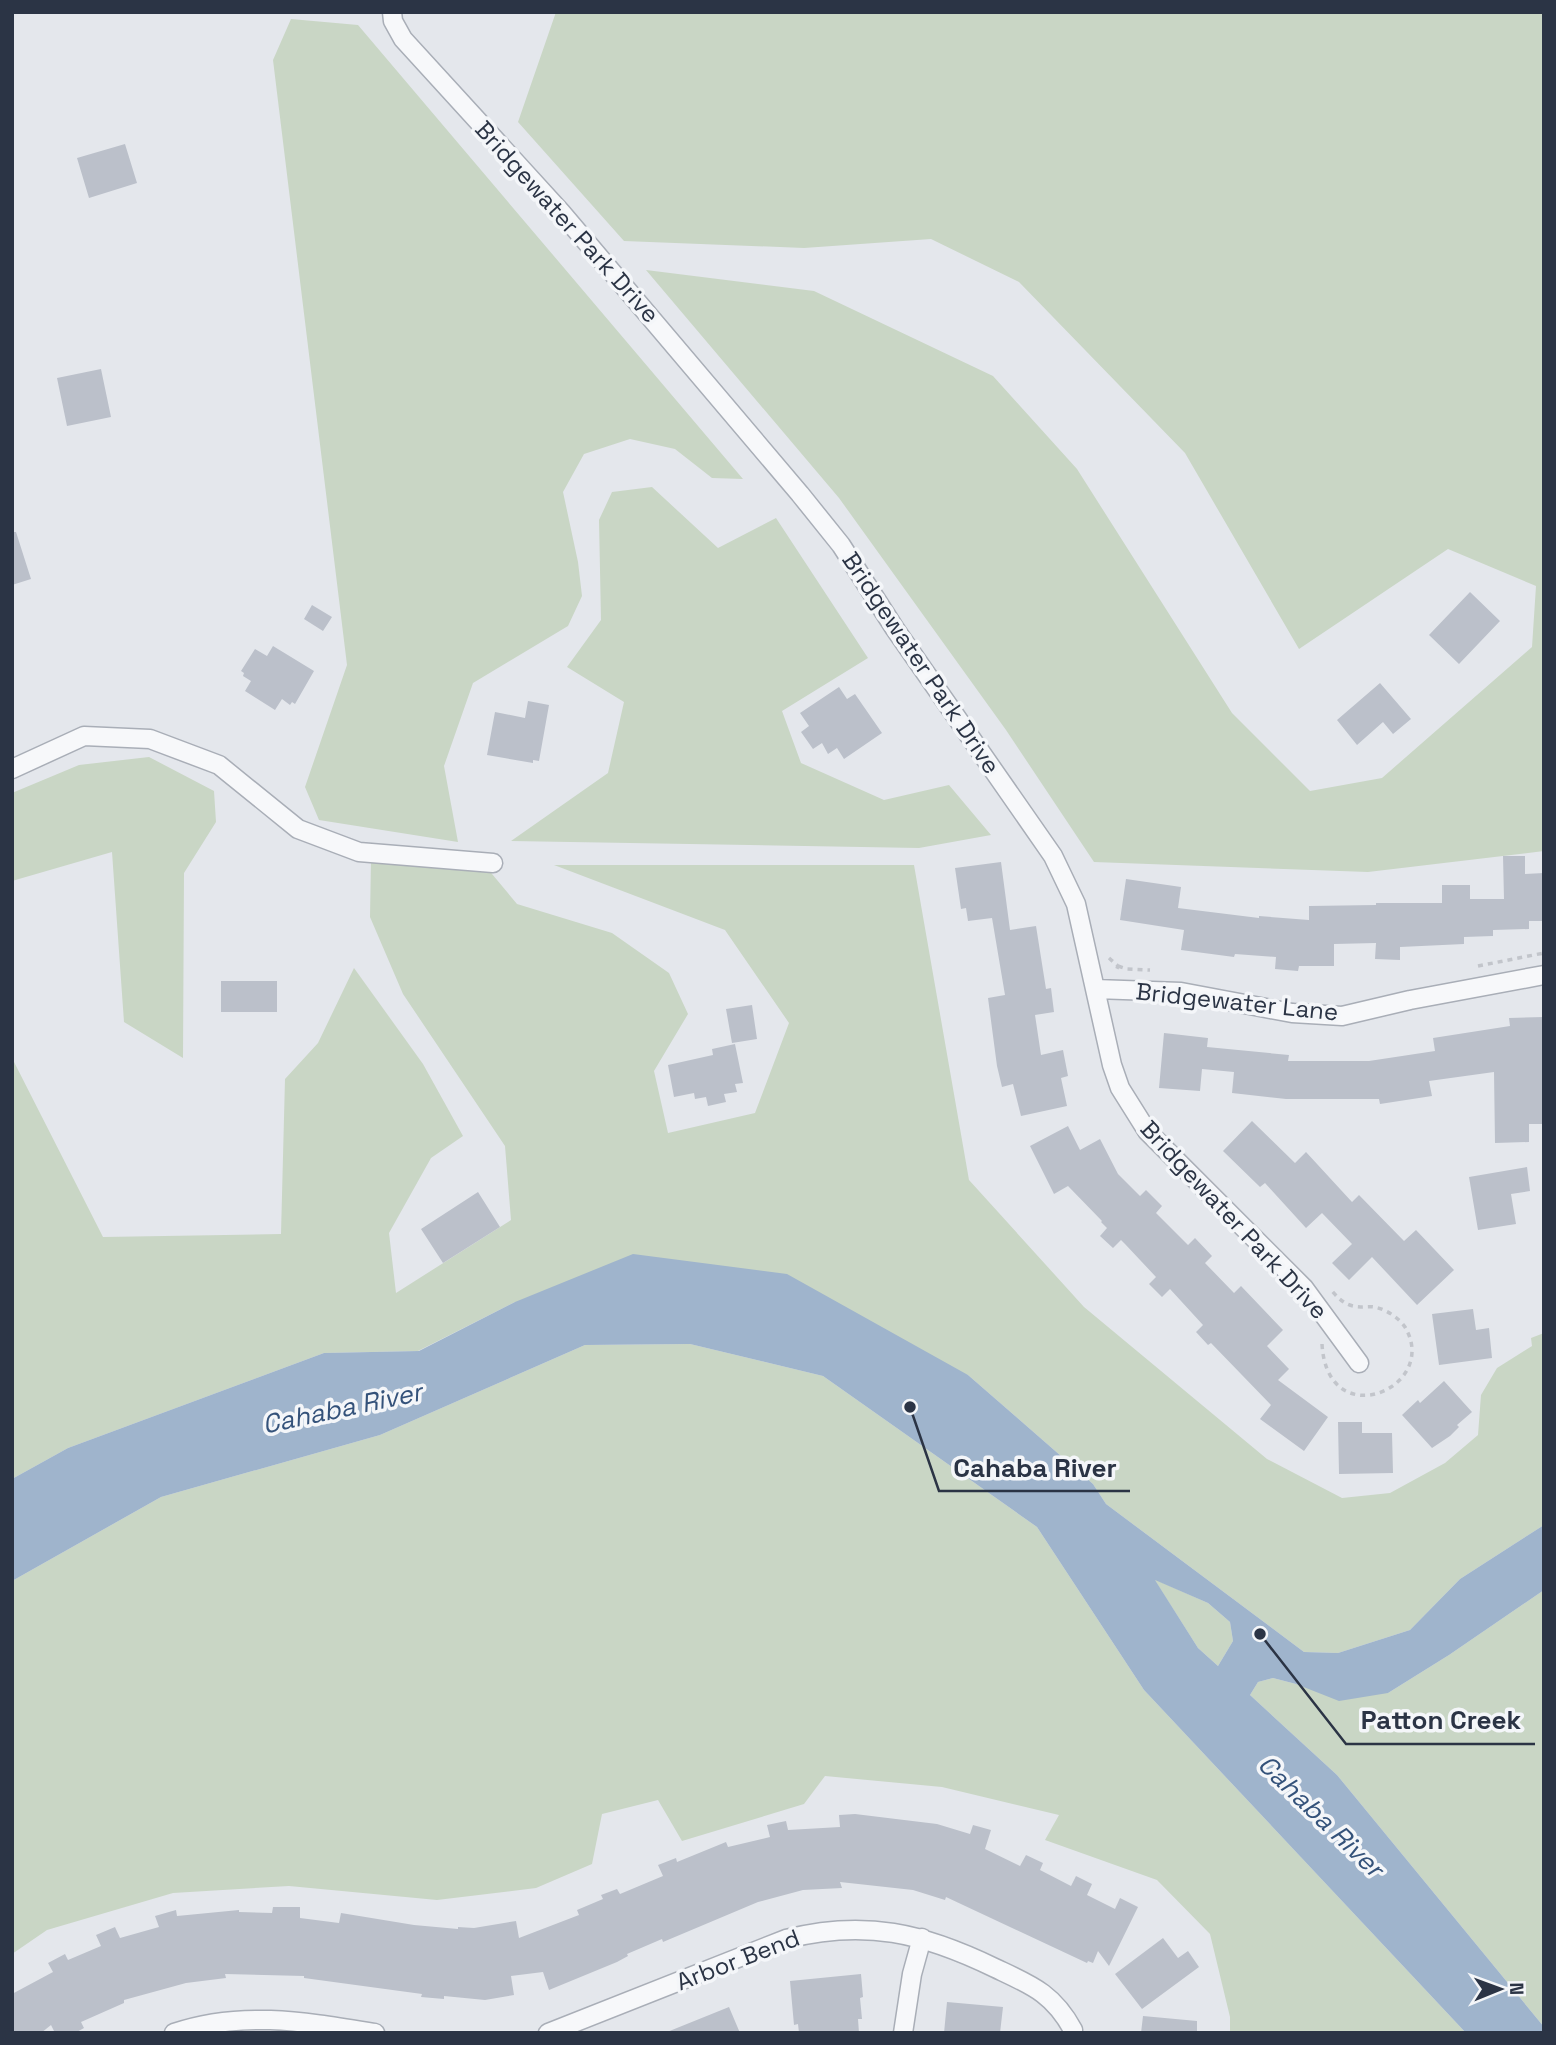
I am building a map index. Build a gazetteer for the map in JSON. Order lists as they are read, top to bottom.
{
  "streets": {
    "street": ["Bridgewater Park Drive", "Bridgewater Lane", "Arbor Bend"]
  },
  "crossings": [
    ["Bridgewater Park Drive", "Bridgewater Lane"]
  ],
  "water": ["Cahaba River"],
  "places": ["Cahaba River", "Patton Creek"],
  "north": "right"
}
